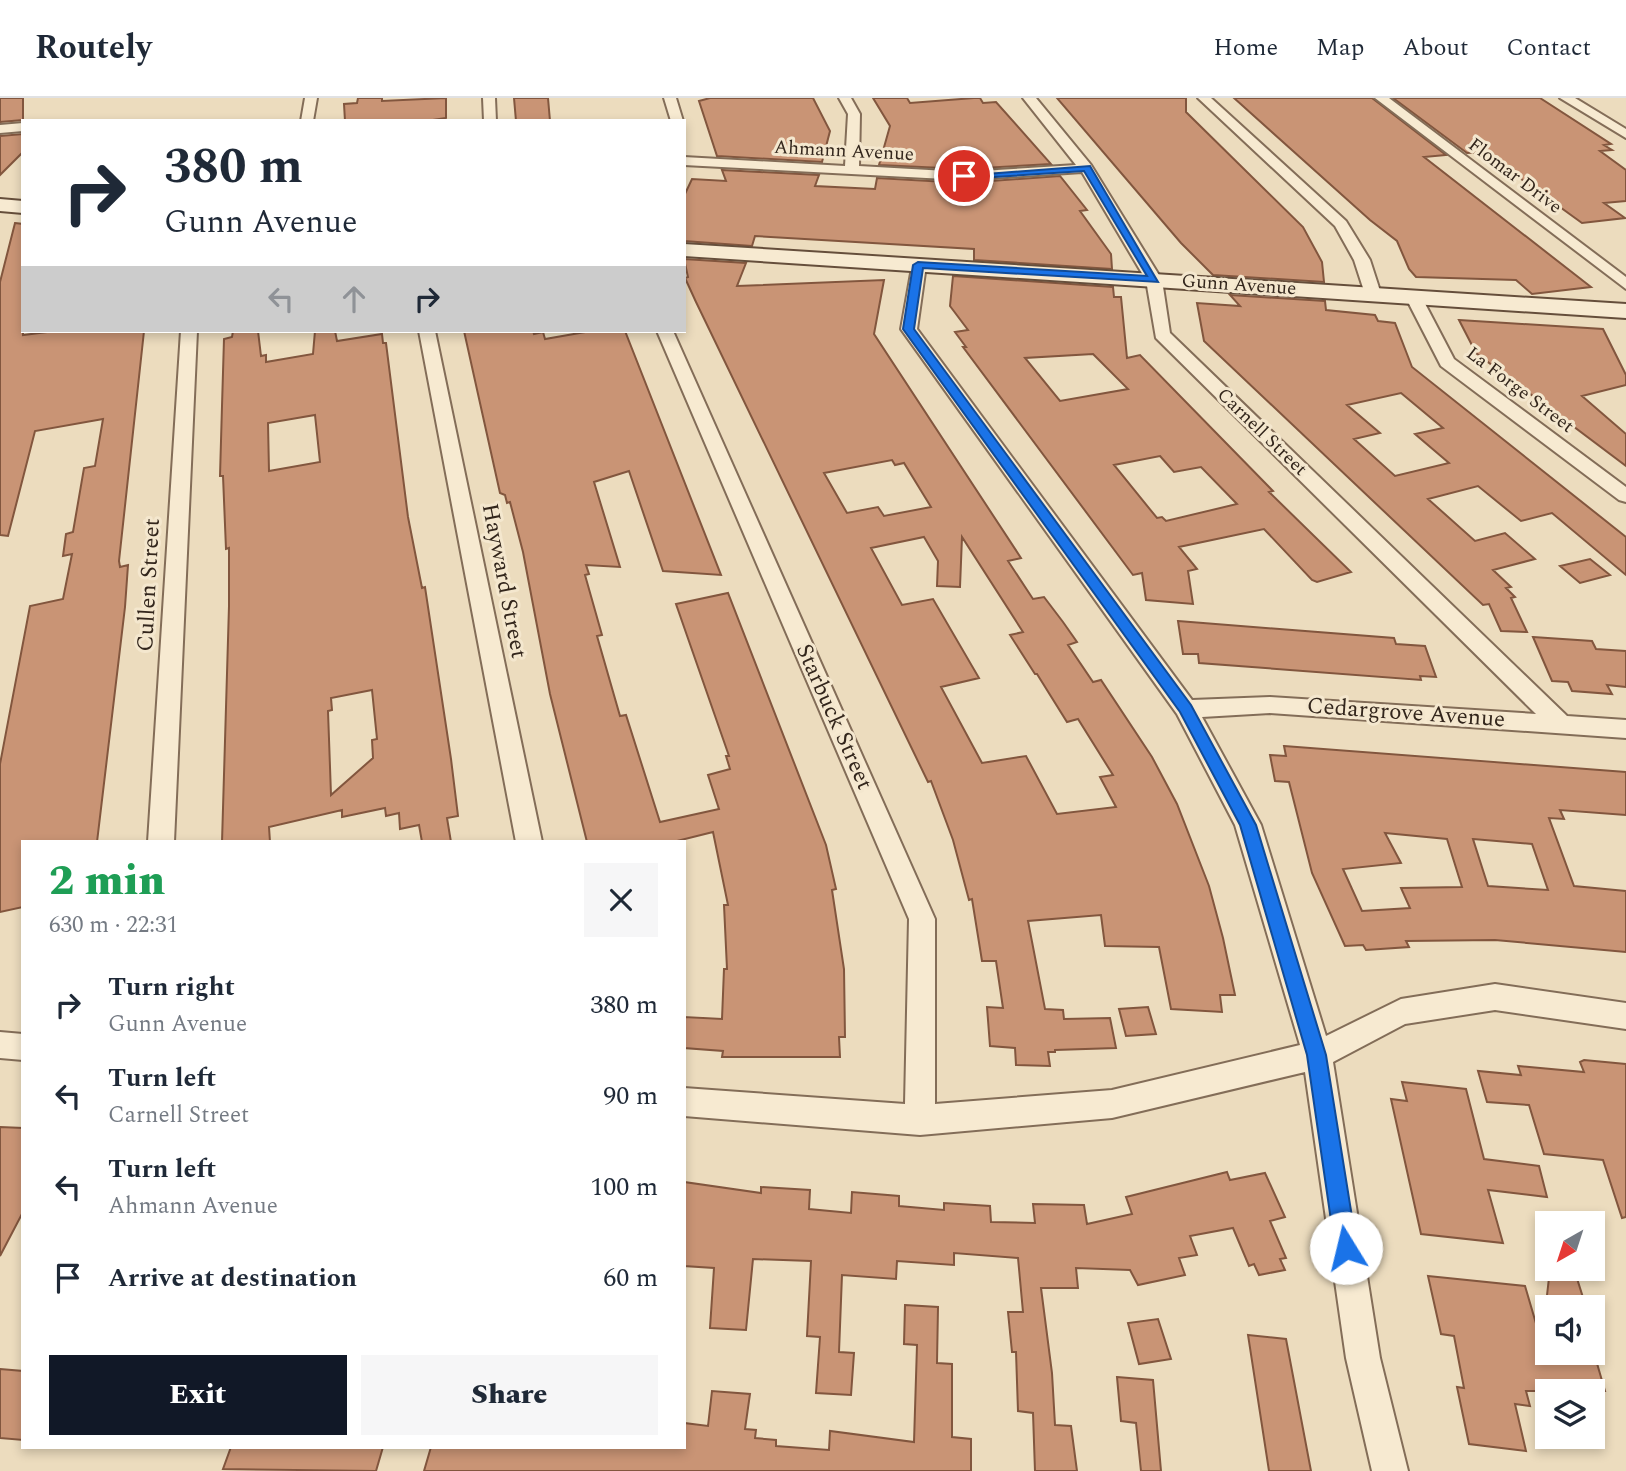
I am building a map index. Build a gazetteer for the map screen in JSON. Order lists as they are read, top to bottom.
{
  "streets": {
    "street": [
      "Ahmann Avenue",
      "Flomar Drive",
      "Gunn Avenue",
      "La Forge Street",
      "Carnell Street",
      "Hayward Street",
      "Cullen Street",
      "Cedargrove Avenue",
      "Starbuck Street"
    ]
  },
  "crossings": [
    ["Ahmann Avenue", "Carnell Street"],
    ["Gunn Avenue", "La Forge Street"],
    ["Gunn Avenue", "Carnell Street"],
    ["Carnell Street", "Cedargrove Avenue"]
  ],
  "north": "bottom left",
  "page": {
    "header": "Routely",
    "nav": [
      "Home",
      "Map",
      "About",
      "Contact"
    ],
    "turn": ["380 m", "Gunn Avenue"],
    "heading": ["2 min", "630 m · 22:31"],
    "list": [
      {
        "name": "Turn right",
        "note": "Gunn Avenue",
        "value": "380 m"
      },
      {
        "name": "Turn left",
        "note": "Carnell Street",
        "value": "90 m"
      },
      {
        "name": "Turn left",
        "note": "Ahmann Avenue",
        "value": "100 m"
      },
      {
        "name": "Arrive at destination",
        "value": "60 m"
      }
    ],
    "buttons": ["Exit", "Share"]
  }
}
